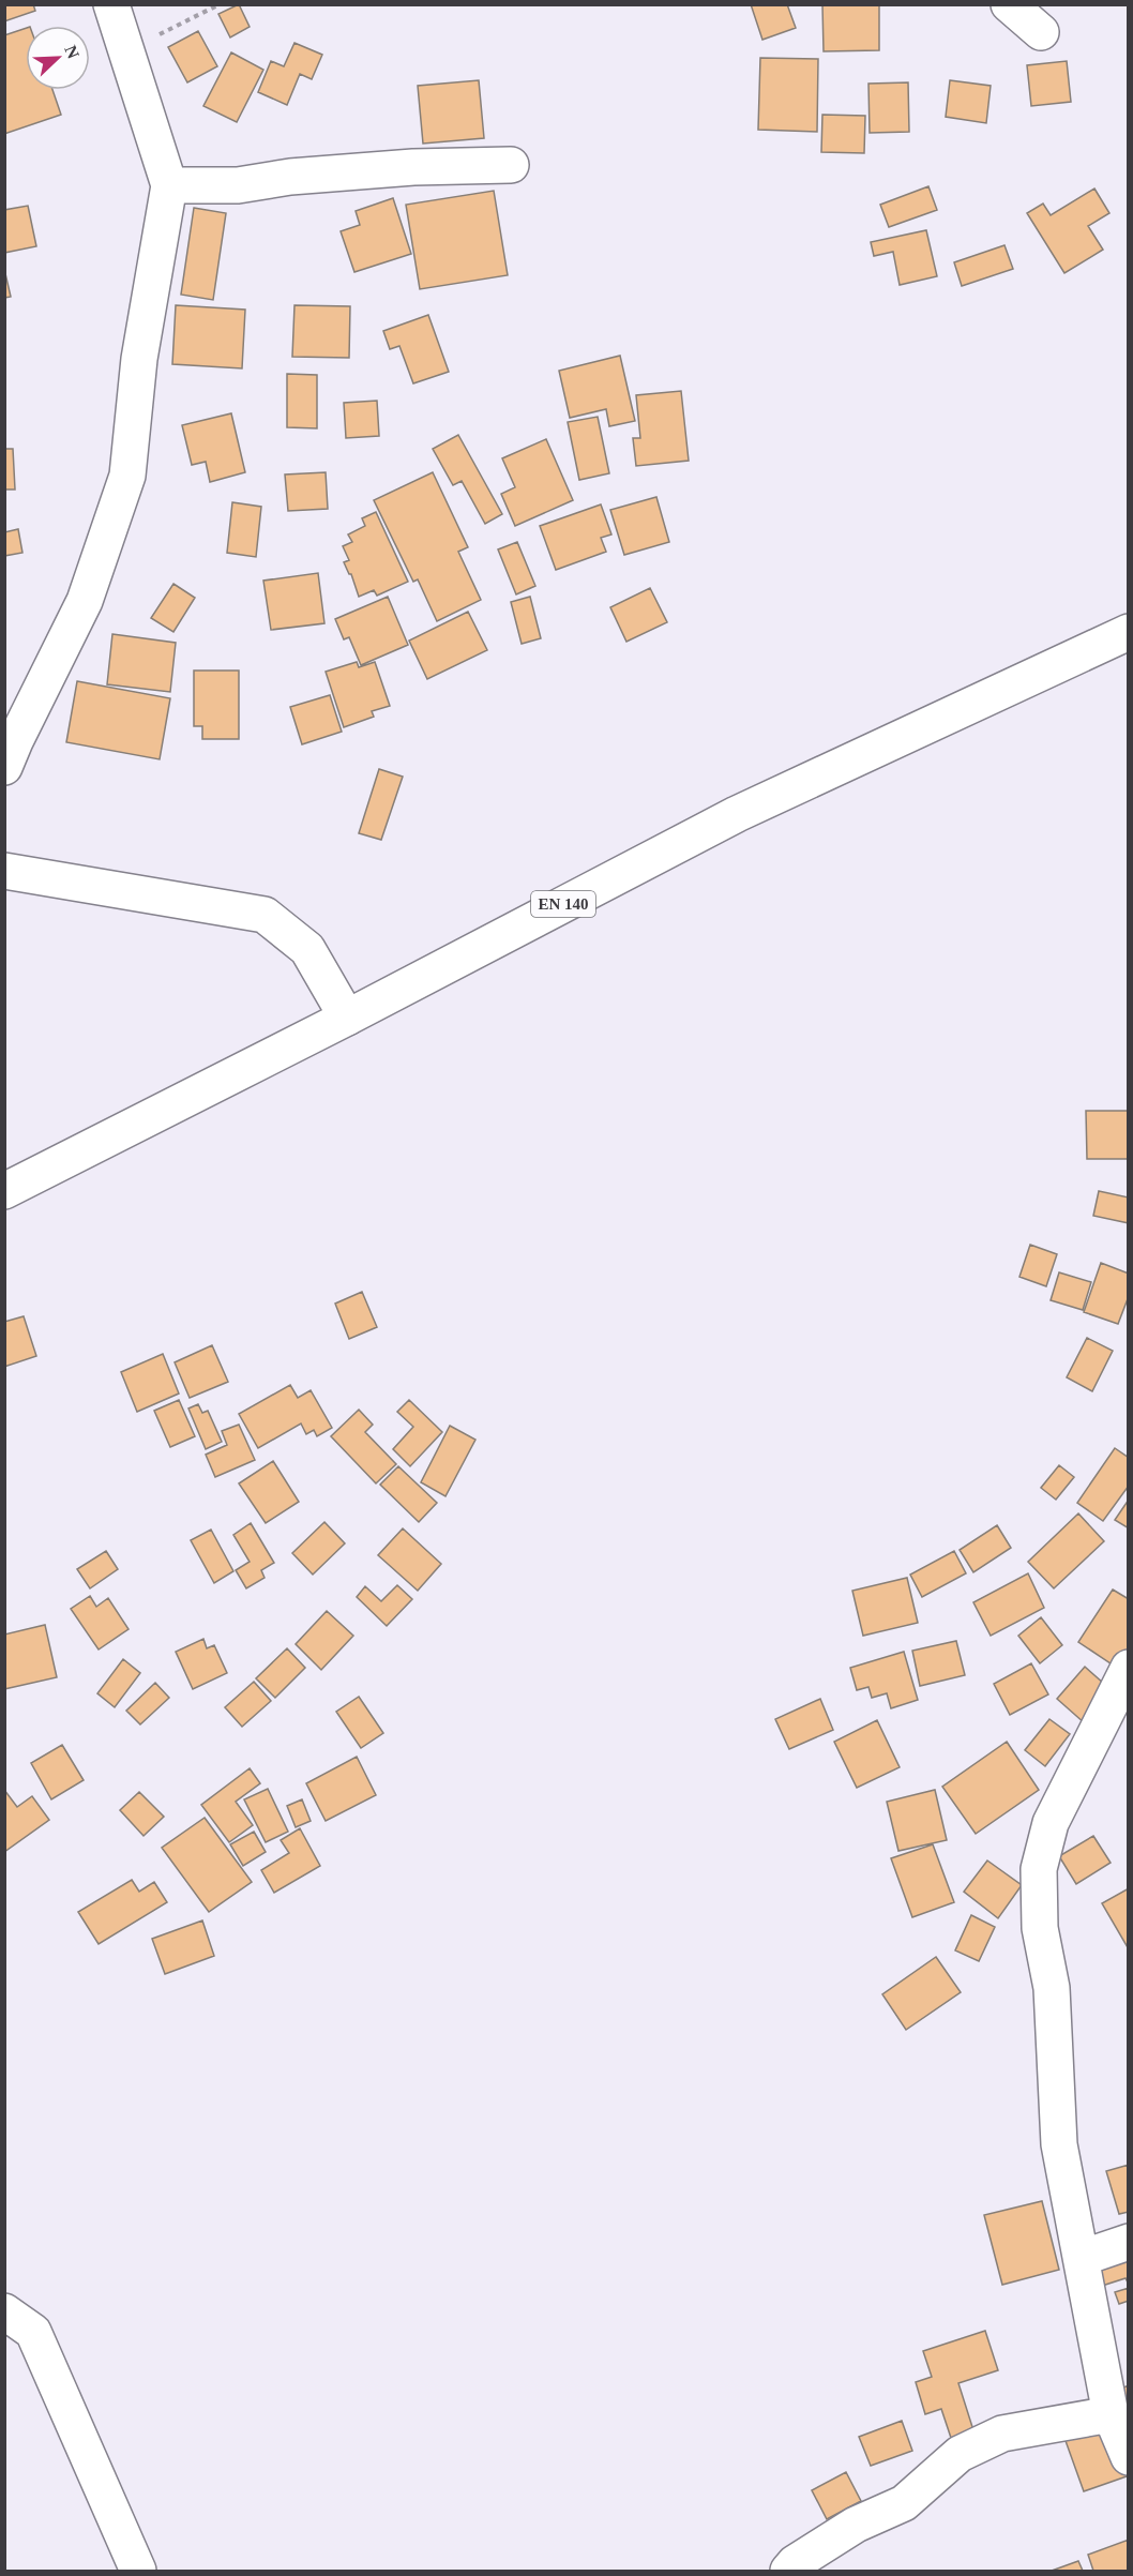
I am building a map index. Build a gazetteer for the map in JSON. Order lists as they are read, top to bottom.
{
  "streets": {
    "street": ["EN 140"]
  },
  "north": "top right"
}
